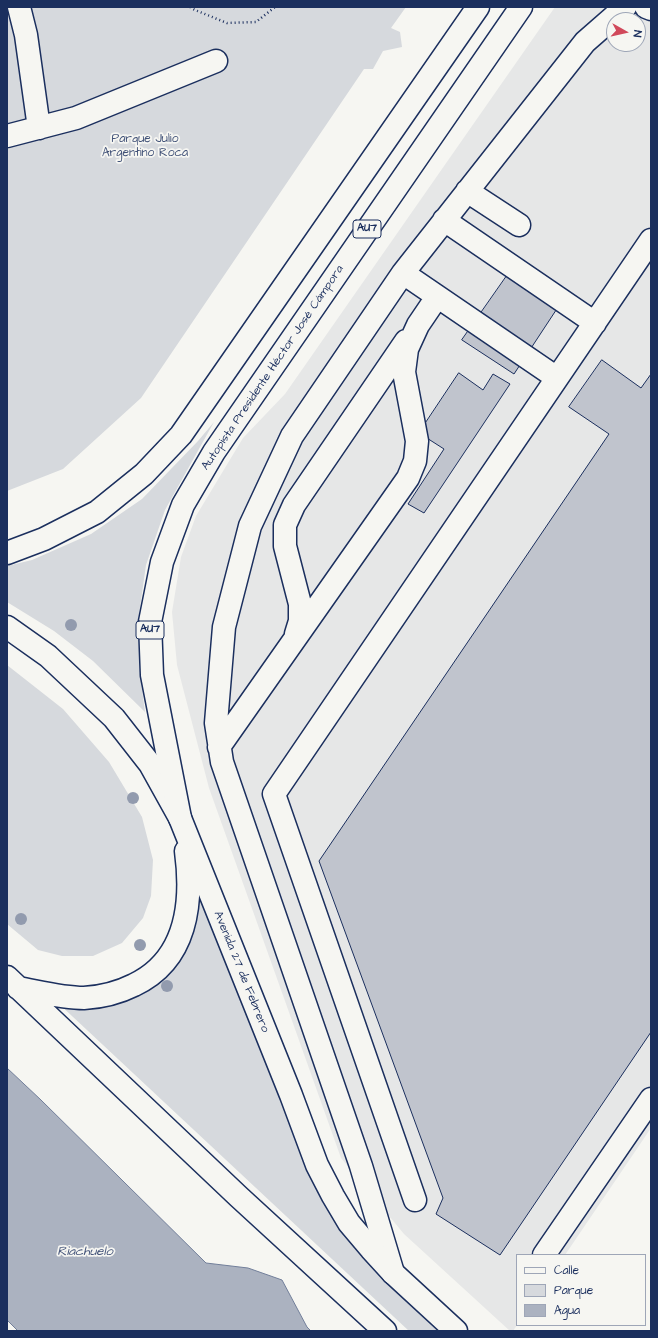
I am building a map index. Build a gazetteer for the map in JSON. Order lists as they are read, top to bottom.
{
  "streets": {
    "main road": ["AU7", "Autopista Presidente Héctor José Cámpora", "Avenida 27 de Febrero"]
  },
  "crossings": [
    ["Autopista Presidente Héctor José Cámpora", "Avenida 27 de Febrero"]
  ],
  "water": ["Riachuelo"],
  "parks": ["Parque Julio Argentino Roca"],
  "legend": ["Calle", "Parque", "Agua"],
  "north": "right"
}
